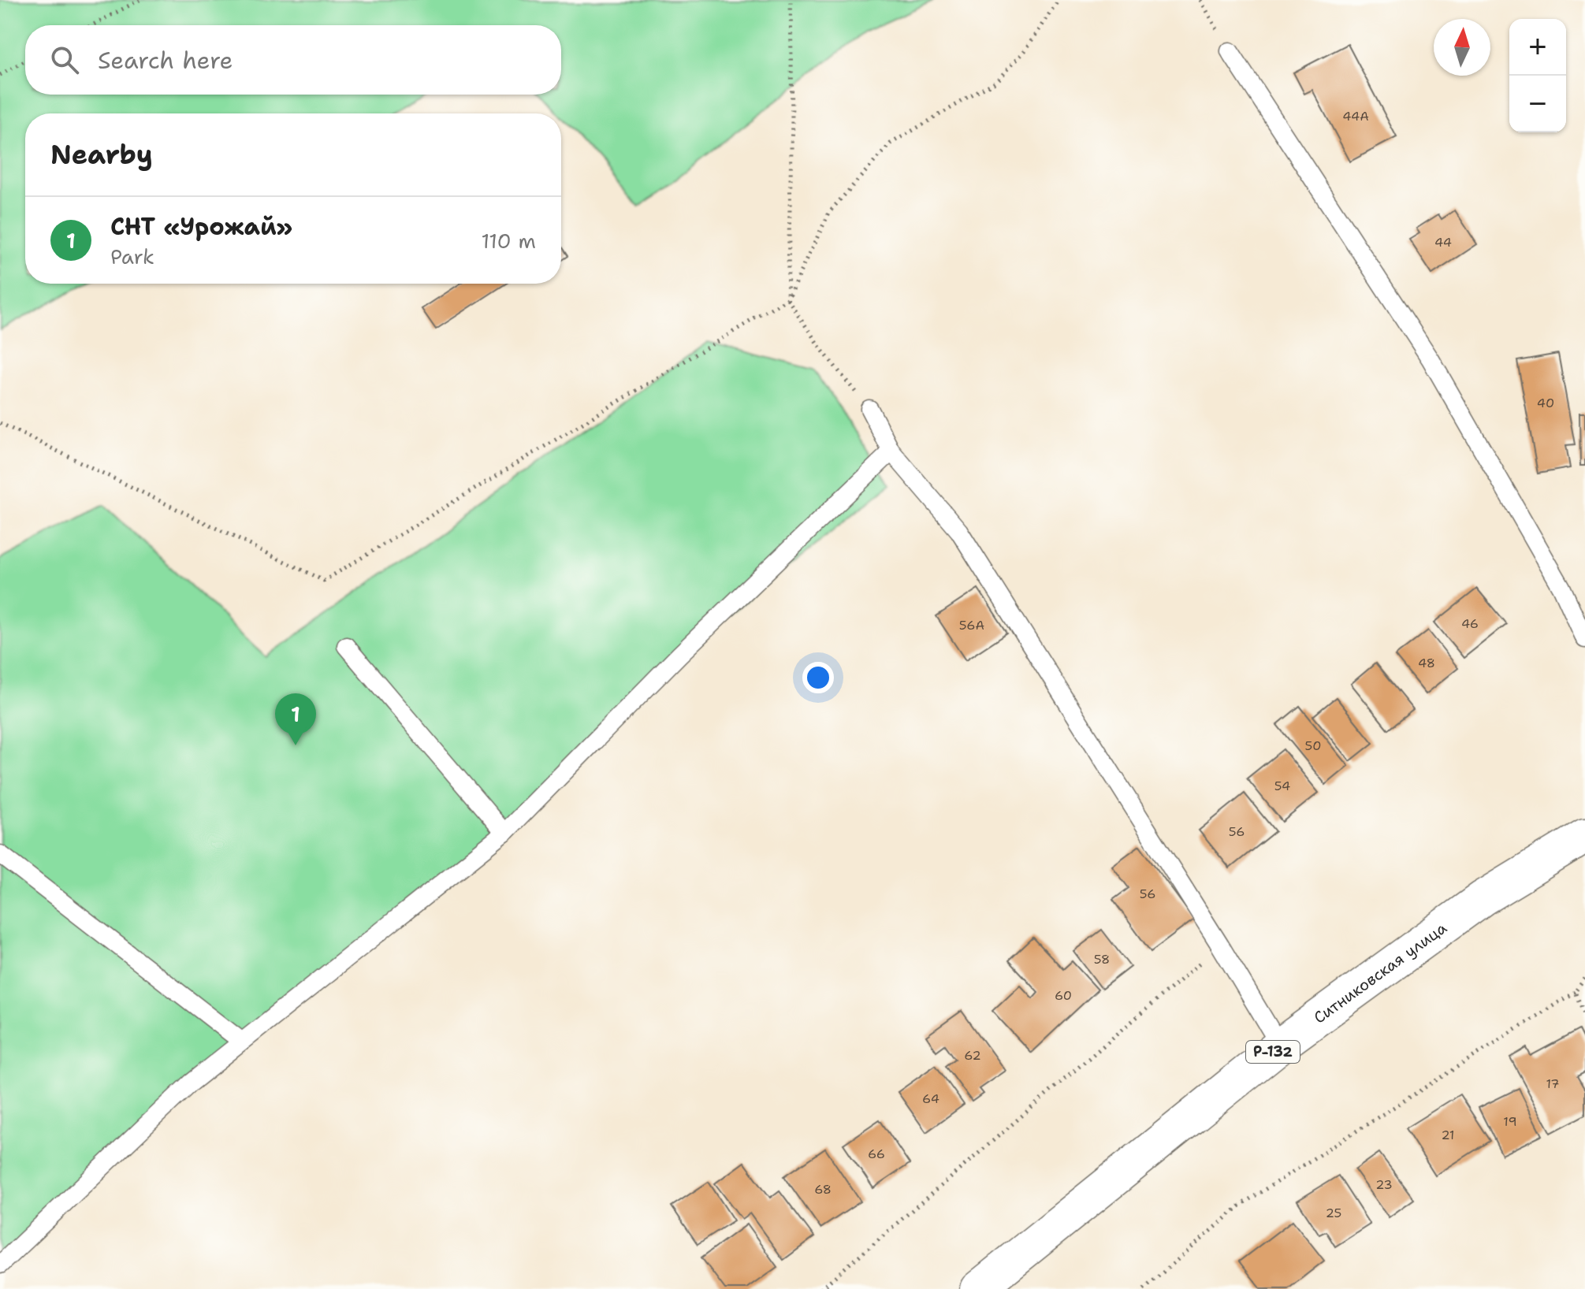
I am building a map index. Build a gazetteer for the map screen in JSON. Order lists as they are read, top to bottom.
{
  "streets": {
    "main road": ["Ситниковская улица", "Р-132"]
  },
  "house_numbers": [
    "44А",
    "44",
    "40",
    "46",
    "56А",
    "48",
    "50",
    "54",
    "56",
    "56",
    "58",
    "60",
    "62",
    "17",
    "64",
    "19",
    "21",
    "66",
    "23",
    "68",
    "25"
  ],
  "north": "top",
  "page": {
    "map_buttons": ["+", "−"],
    "search": "Search here",
    "heading": "Nearby",
    "list": [
      {
        "mark": "1",
        "name": "СНТ «Урожай»",
        "note": "Park",
        "value": "110 m"
      }
    ],
    "pins": "1"
  }
}
